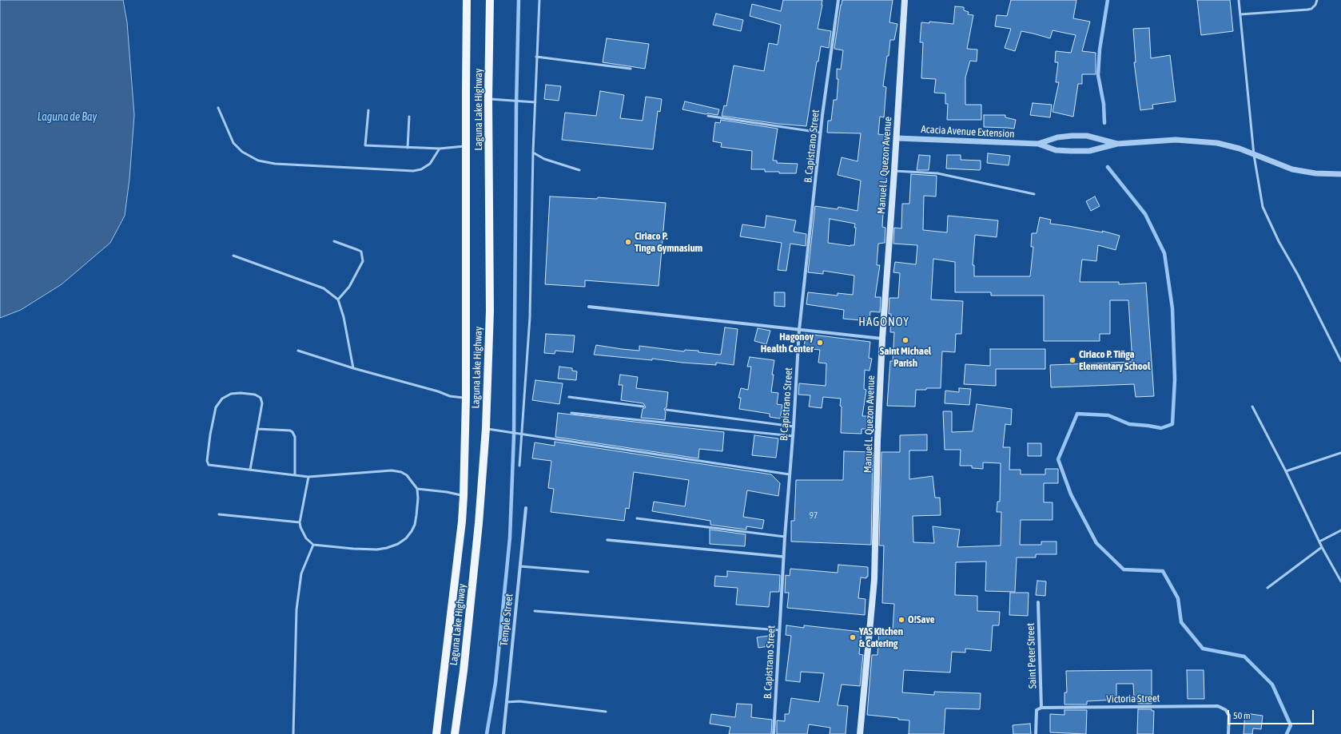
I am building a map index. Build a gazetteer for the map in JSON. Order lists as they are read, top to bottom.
{
  "streets": {
    "main road": ["Laguna Lake Highway", "Manuel L. Quezon Avenue"],
    "street": [
      "Acacia Avenue Extension",
      "B. Capistrano Street",
      "Temple Street",
      "Saint Peter Street",
      "Victoria Street"
    ]
  },
  "crossings": [
    ["Acacia Avenue Extension", "Manuel L. Quezon Avenue"],
    ["Saint Peter Street", "Victoria Street"]
  ],
  "districts": ["HAGONOY"],
  "water": ["Laguna de Bay"],
  "places": [
    "Ciriaco P. Tinga Gymnasium",
    "Saint Michael Parish",
    "Hagonoy Health Center",
    "Ciriaco P. Tiñga Elementary School",
    "O!Save",
    "YAS Kitchen & Catering"
  ],
  "house_numbers": ["97"],
  "scale_bar": "50 m"
}
